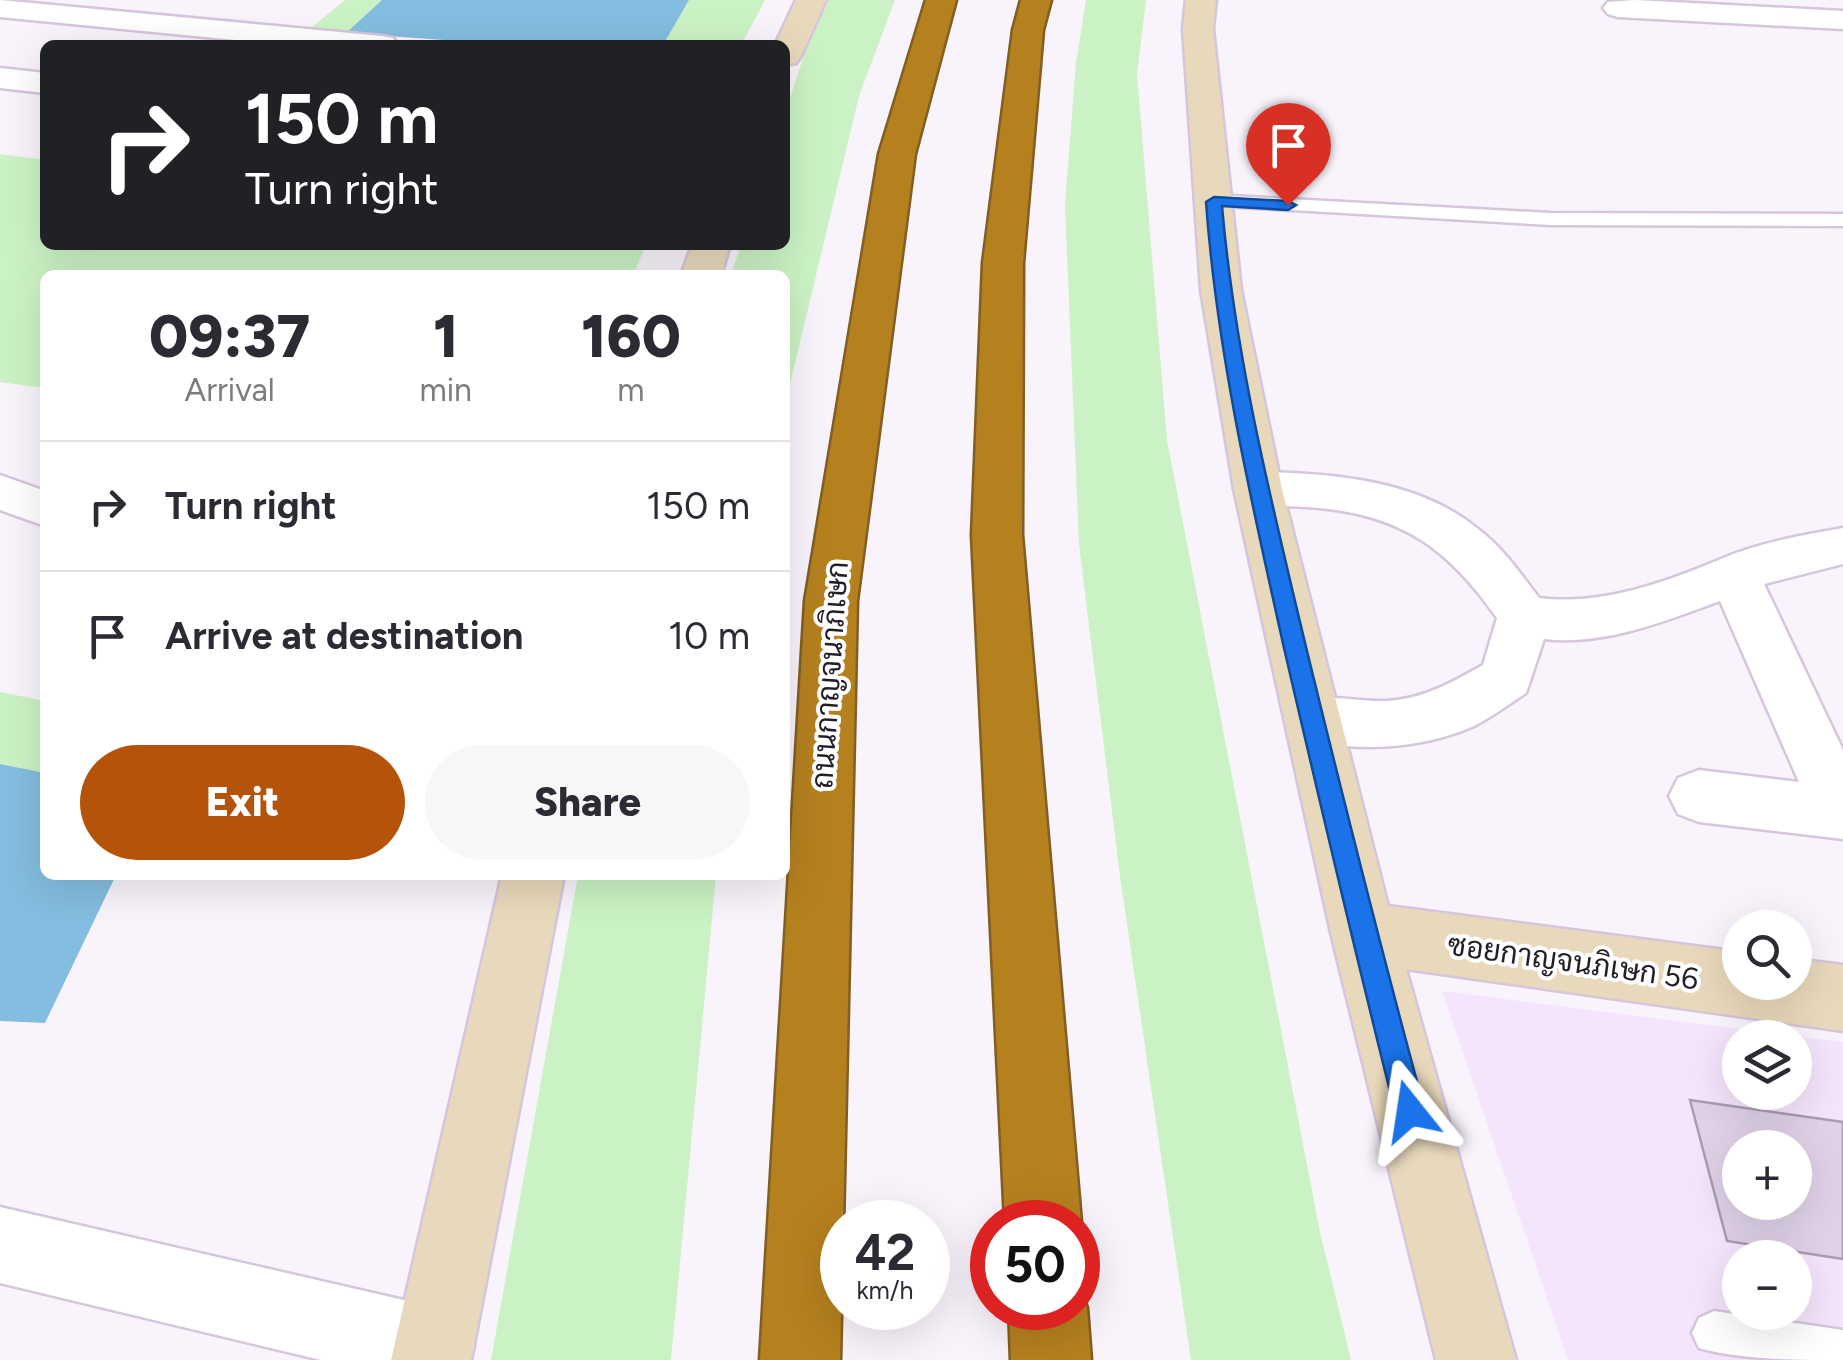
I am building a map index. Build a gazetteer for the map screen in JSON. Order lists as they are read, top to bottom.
{
  "streets": {
    "highway": ["ถนนกาญจนาภิเษก"],
    "main road": ["ซอยกาญจนภิเษก 56"]
  },
  "page": {
    "turn": ["150 m", "Turn right"],
    "eta": [
      "09:37",
      "Arrival",
      "1",
      "min",
      "160",
      "m"
    ],
    "list": [
      {
        "name": "Turn right",
        "value": "150 m"
      },
      {
        "name": "Arrive at destination",
        "value": "10 m"
      }
    ],
    "buttons": ["Exit", "Share"],
    "map_buttons": ["+", "−"],
    "speed": "42 km/h",
    "limit": "50"
  }
}
